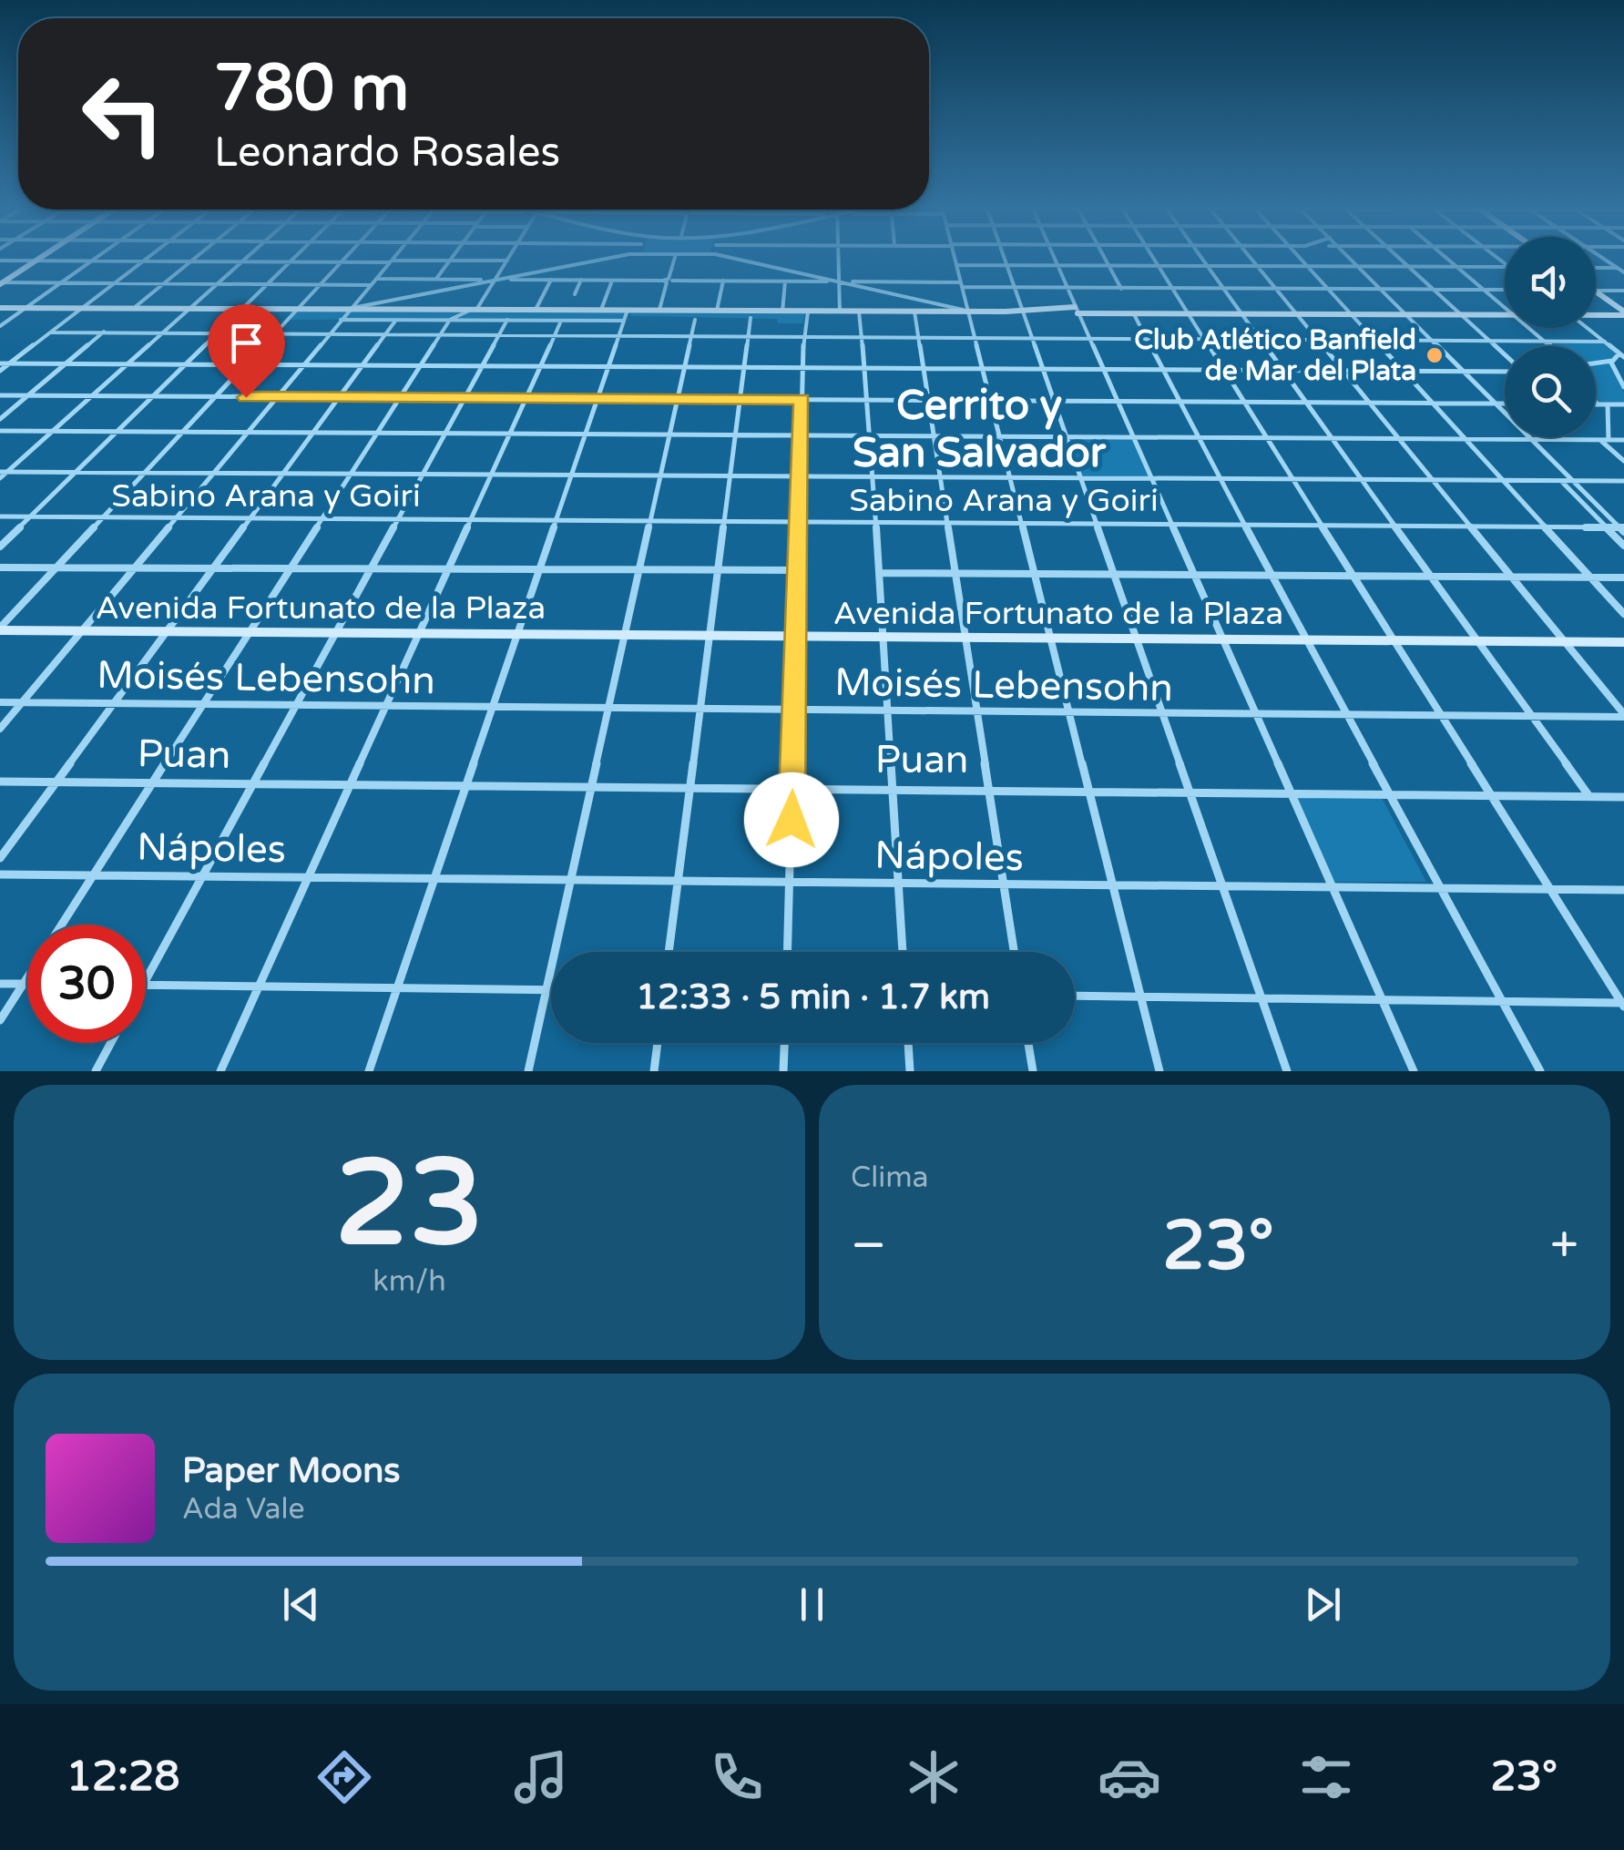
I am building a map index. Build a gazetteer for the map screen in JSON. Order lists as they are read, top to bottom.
{
  "streets": {
    "main road": ["Avenida Fortunato de la Plaza"],
    "street": [
      "Sabino Arana y Goiri",
      "Moisés Lebensohn",
      "Puan",
      "Nápoles"
    ]
  },
  "districts": ["Cerrito y San Salvador"],
  "places": ["Club Atlético Banfield de Mar del Plata"],
  "page": {
    "turn": ["780 m", "Leonardo Rosales"],
    "limit": "30",
    "trip": "12:33 · 5 min · 1.7 km",
    "tile": [
      ["23", "km/h"],
      "Clima"
    ],
    "heat": ["−", "23°", "+"],
    "song": ["Paper Moons", "Ada Vale"],
    "tabs": ["12:28", "23°"]
  }
}
